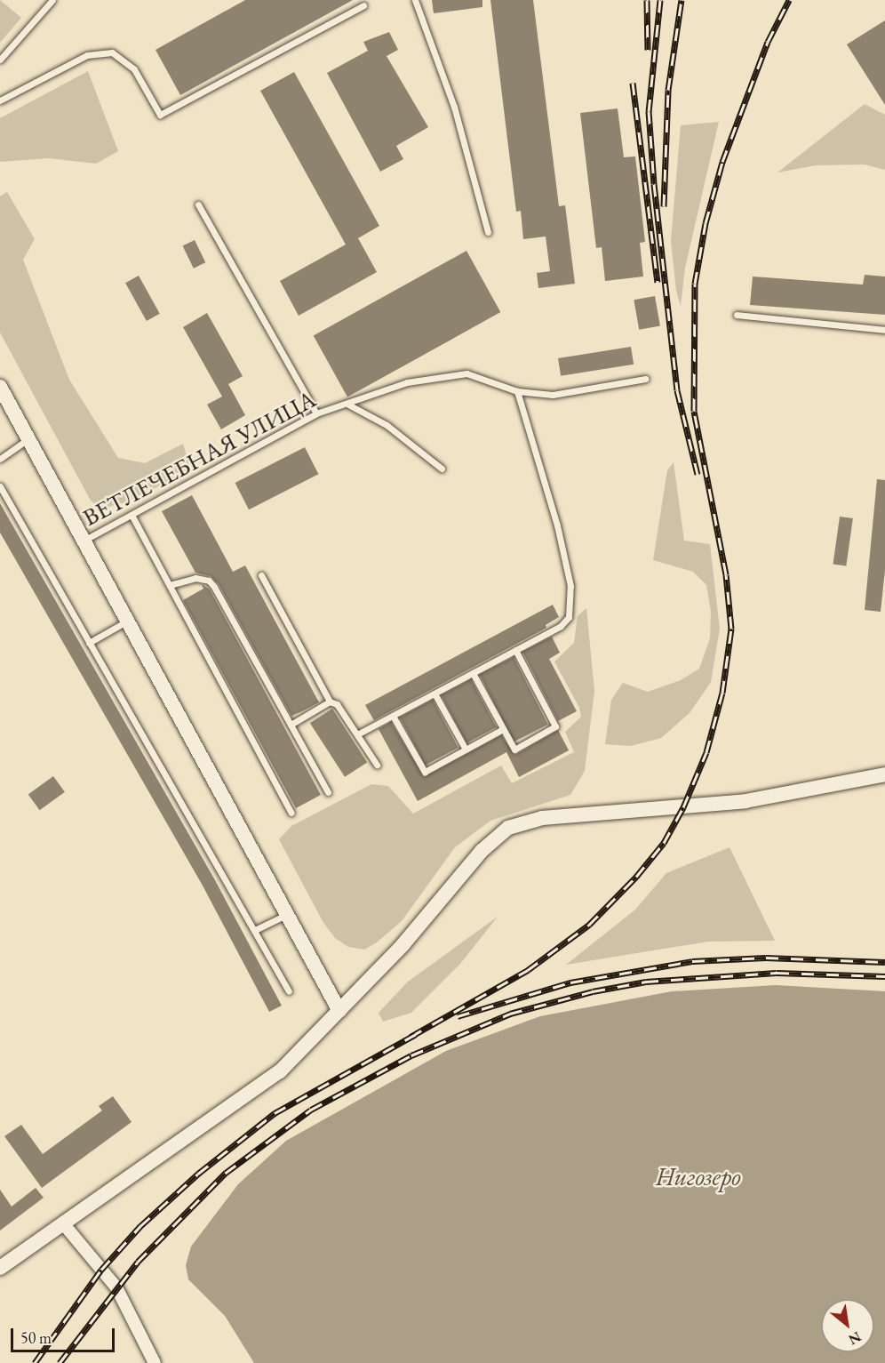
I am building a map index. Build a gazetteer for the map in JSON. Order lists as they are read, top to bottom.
{
  "streets": {
    "lane": ["ВЕТЛЕЧЕБНАЯ УЛИЦА"]
  },
  "water": ["Нигозеро"],
  "scale_bar": "50 m",
  "north": "bottom right"
}
